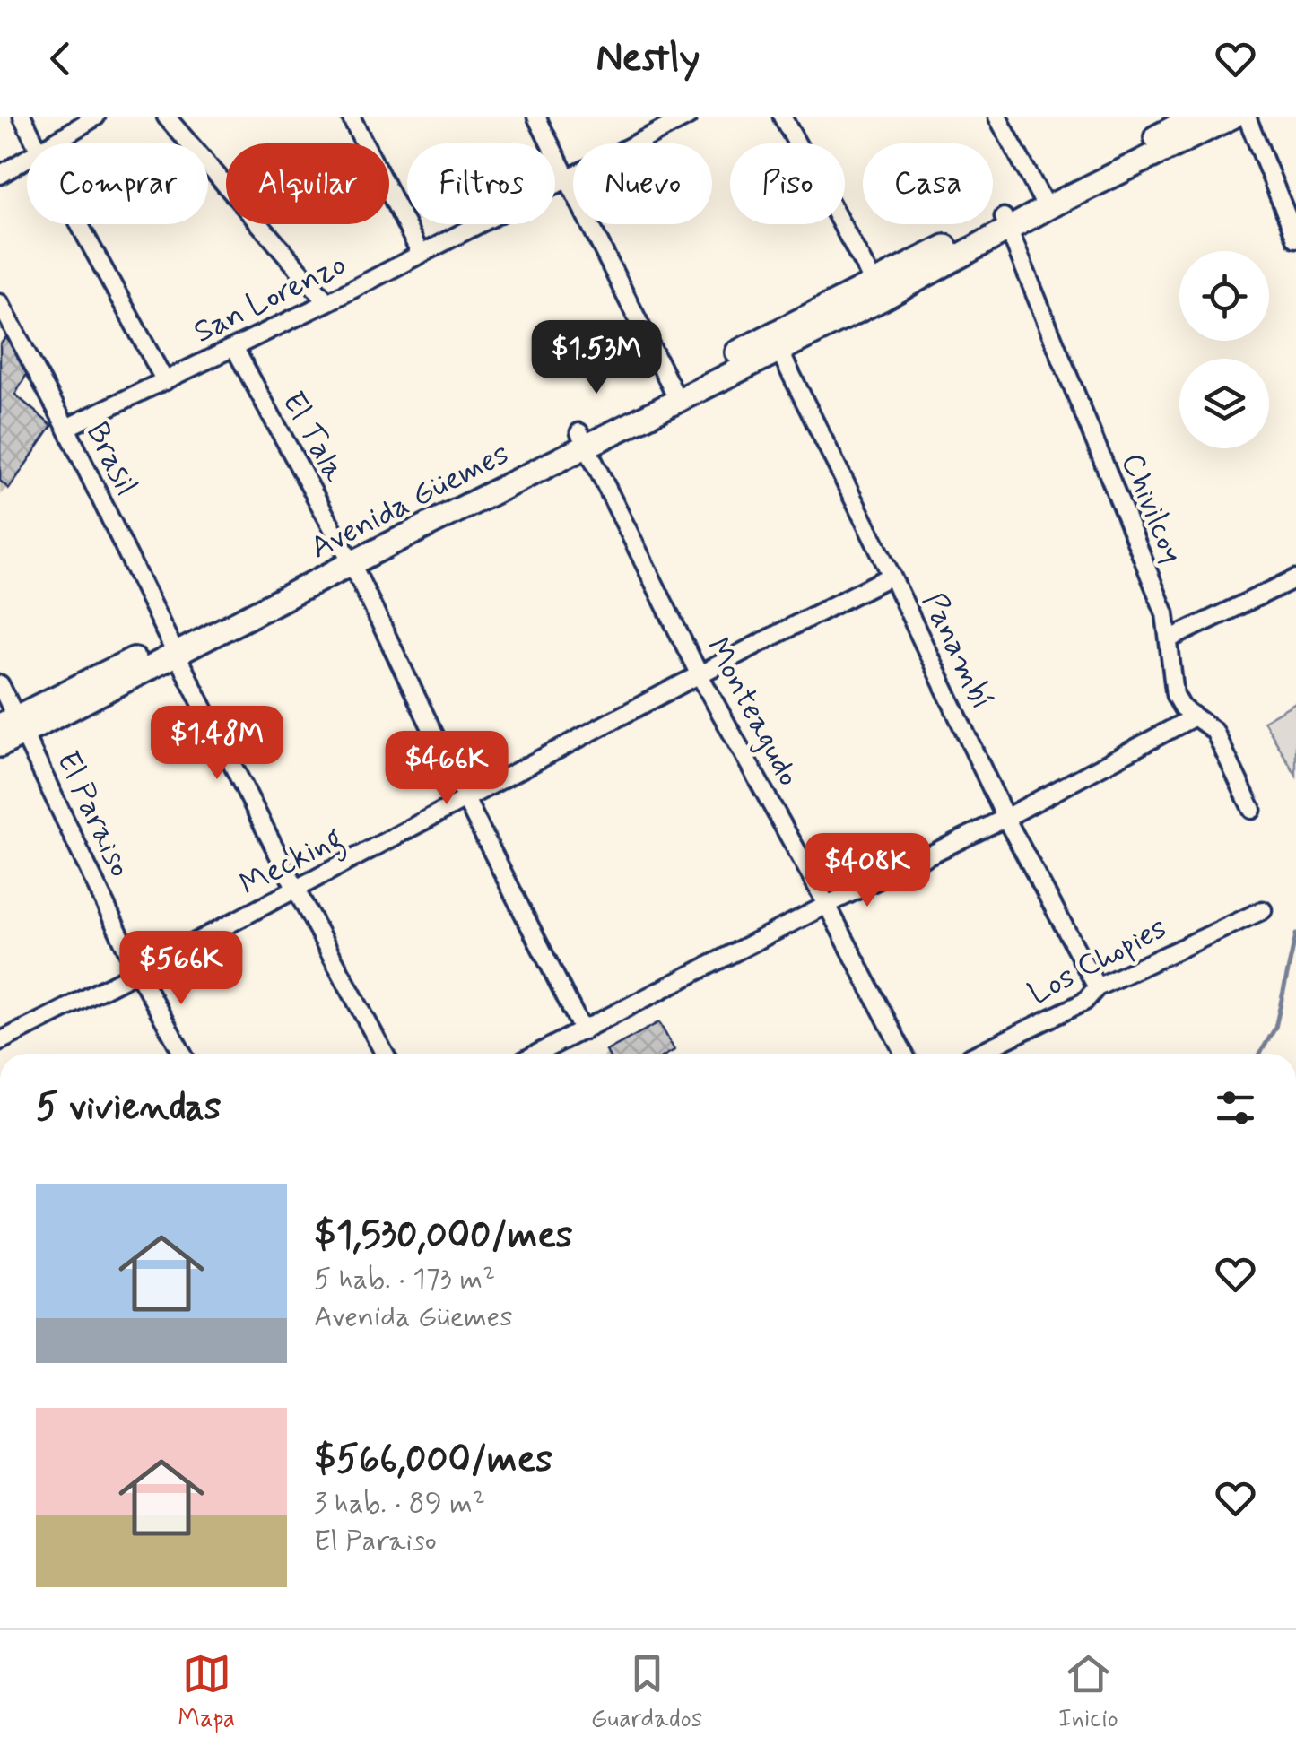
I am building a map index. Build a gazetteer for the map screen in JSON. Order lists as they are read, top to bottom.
{
  "streets": {
    "main road": ["Avenida Güemes"],
    "street": [
      "San Lorenzo",
      "El Tala",
      "Brasil",
      "Chivilcoy",
      "Panambí",
      "Monteagudo",
      "El Paraiso",
      "Mecking",
      "Los Chopies"
    ]
  },
  "crossings": [
    ["San Lorenzo", "El Tala"],
    ["San Lorenzo", "Brasil"],
    ["El Tala", "Avenida Güemes"],
    ["El Tala", "Mecking"],
    ["Brasil", "Avenida Güemes"],
    ["Brasil", "Mecking"],
    ["Avenida Güemes", "Chivilcoy"],
    ["Avenida Güemes", "Panambí"],
    ["Avenida Güemes", "Monteagudo"],
    ["Avenida Güemes", "El Paraiso"],
    ["Panambí", "Mecking"],
    ["Panambí", "Los Chopies"],
    ["Monteagudo", "Mecking"],
    ["El Paraiso", "Mecking"]
  ],
  "page": {
    "header": "Nestly",
    "chip": [
      "Comprar",
      "Alquilar",
      "Filtros",
      "Nuevo",
      "Piso",
      "Casa"
    ],
    "price": [
      "$1.53M",
      "$1.48M",
      "$466K",
      "$408K",
      "$566K"
    ],
    "heading": "5 viviendas",
    "list": [
      {
        "name": "$1,530,000/mes",
        "note": "5 hab. · 173 m² · Avenida Güemes"
      },
      {
        "name": "$566,000/mes",
        "note": "3 hab. · 89 m² · El Paraiso"
      }
    ],
    "tabs": ["Mapa", "Guardados", "Inicio"]
  }
}
